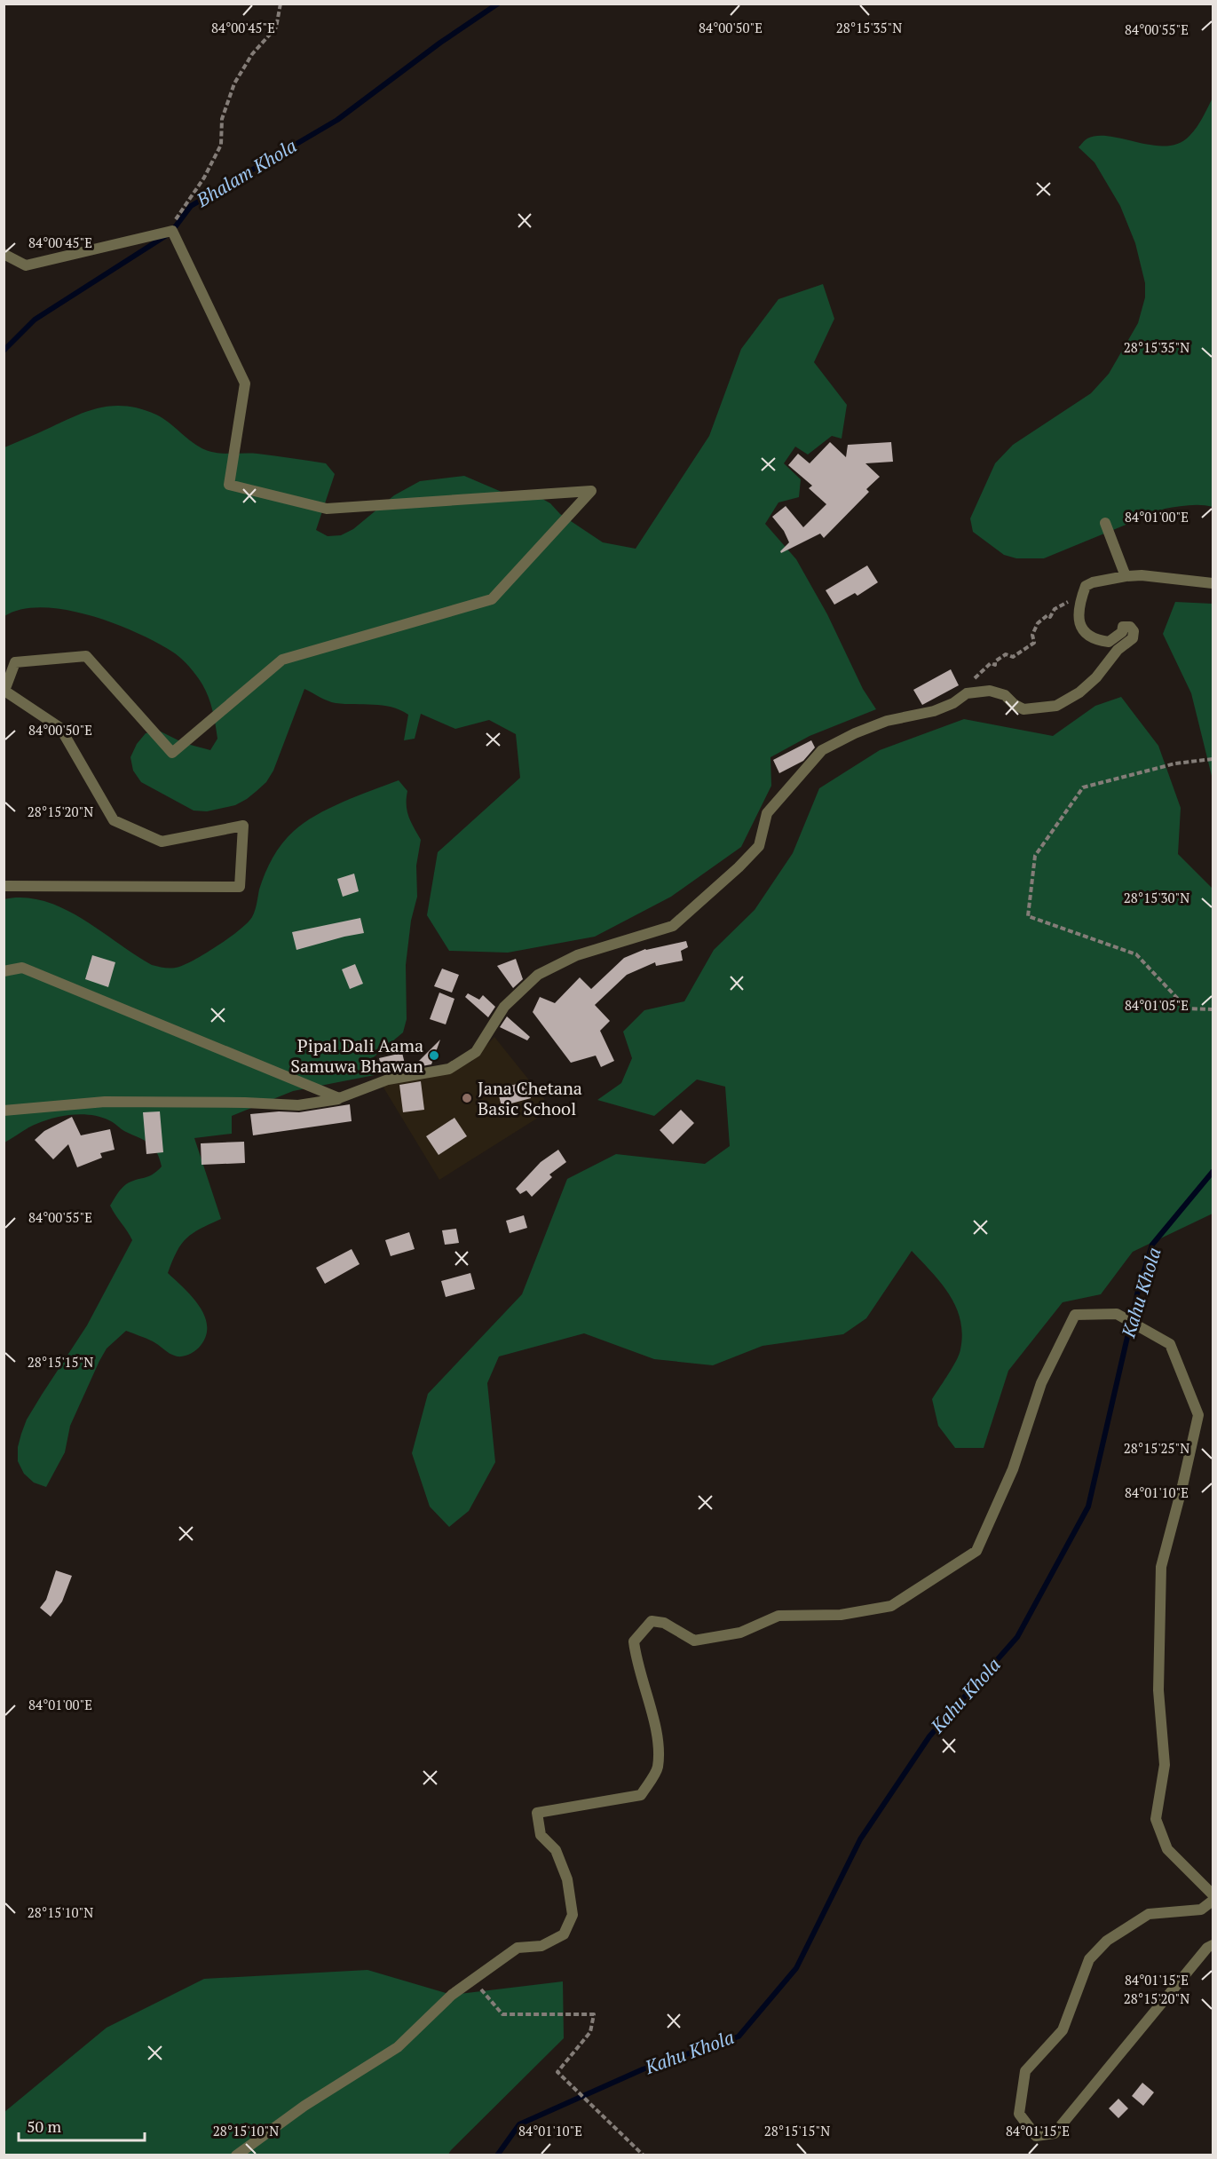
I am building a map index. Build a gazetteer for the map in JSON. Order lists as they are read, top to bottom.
{
  "water": ["Bhalam Khola", "Kahu Khola"],
  "places": ["Pipal Dali Aama Samuwa Bhawan", "Jana Chetana Basic School"],
  "scale_bar": "50 m",
  "coordinates": [
    "84°00'45\"E",
    "84°00'50\"E",
    "28°15'35\"N",
    "84°00'55\"E",
    "84°01'00\"E",
    "28°15'20\"N",
    "28°15'30\"N",
    "84°01'05\"E",
    "28°15'15\"N",
    "28°15'25\"N",
    "84°01'10\"E",
    "28°15'10\"N",
    "84°01'15\"E"
  ]
}
